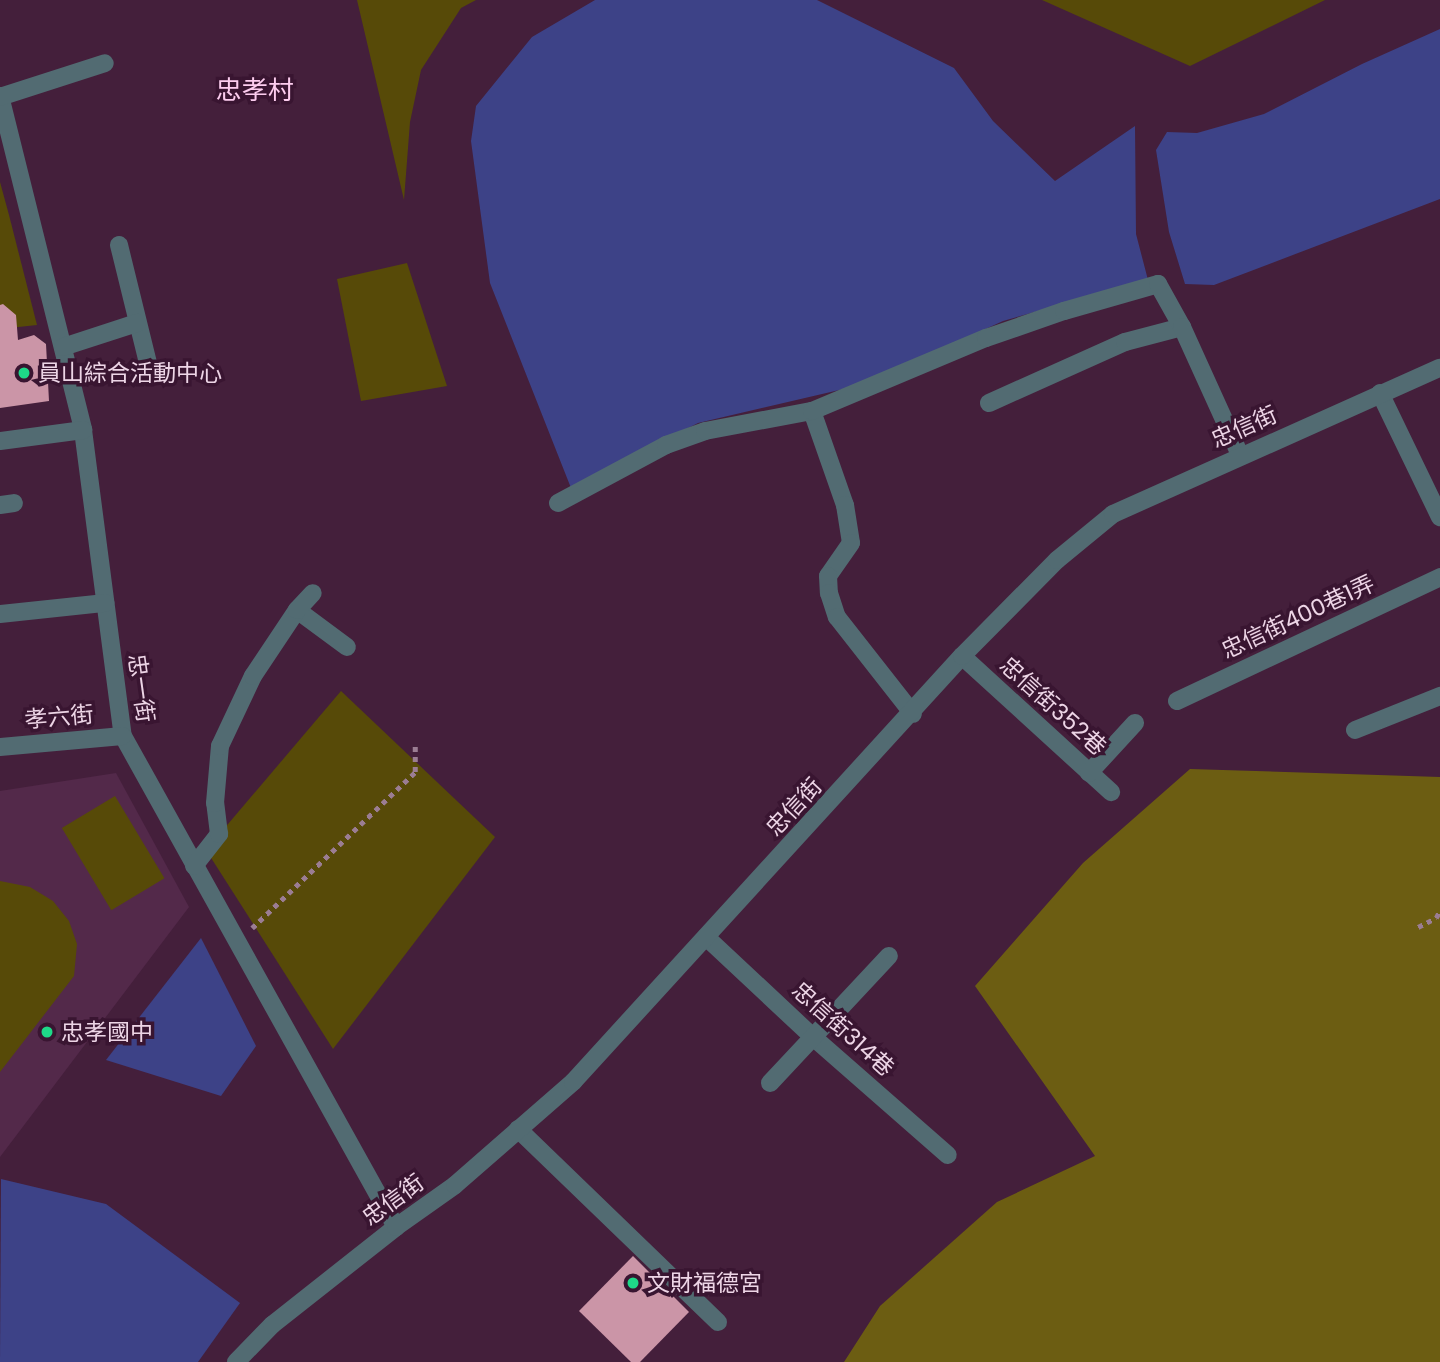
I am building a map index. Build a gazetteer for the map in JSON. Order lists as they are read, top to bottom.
{
  "streets": {
    "street": [
      "忠信街",
      "忠信街400巷1弄",
      "忠一街",
      "忠信街352巷",
      "孝六街",
      "忠信街314巷"
    ]
  },
  "crossings": [
    ["忠信街", "忠一街"],
    ["忠信街", "忠信街352巷"],
    ["忠信街", "忠信街314巷"],
    ["忠一街", "孝六街"]
  ],
  "districts": ["忠孝村"],
  "places": ["員山綜合活動中心", "忠孝國中", "文財福德宮"]
}
